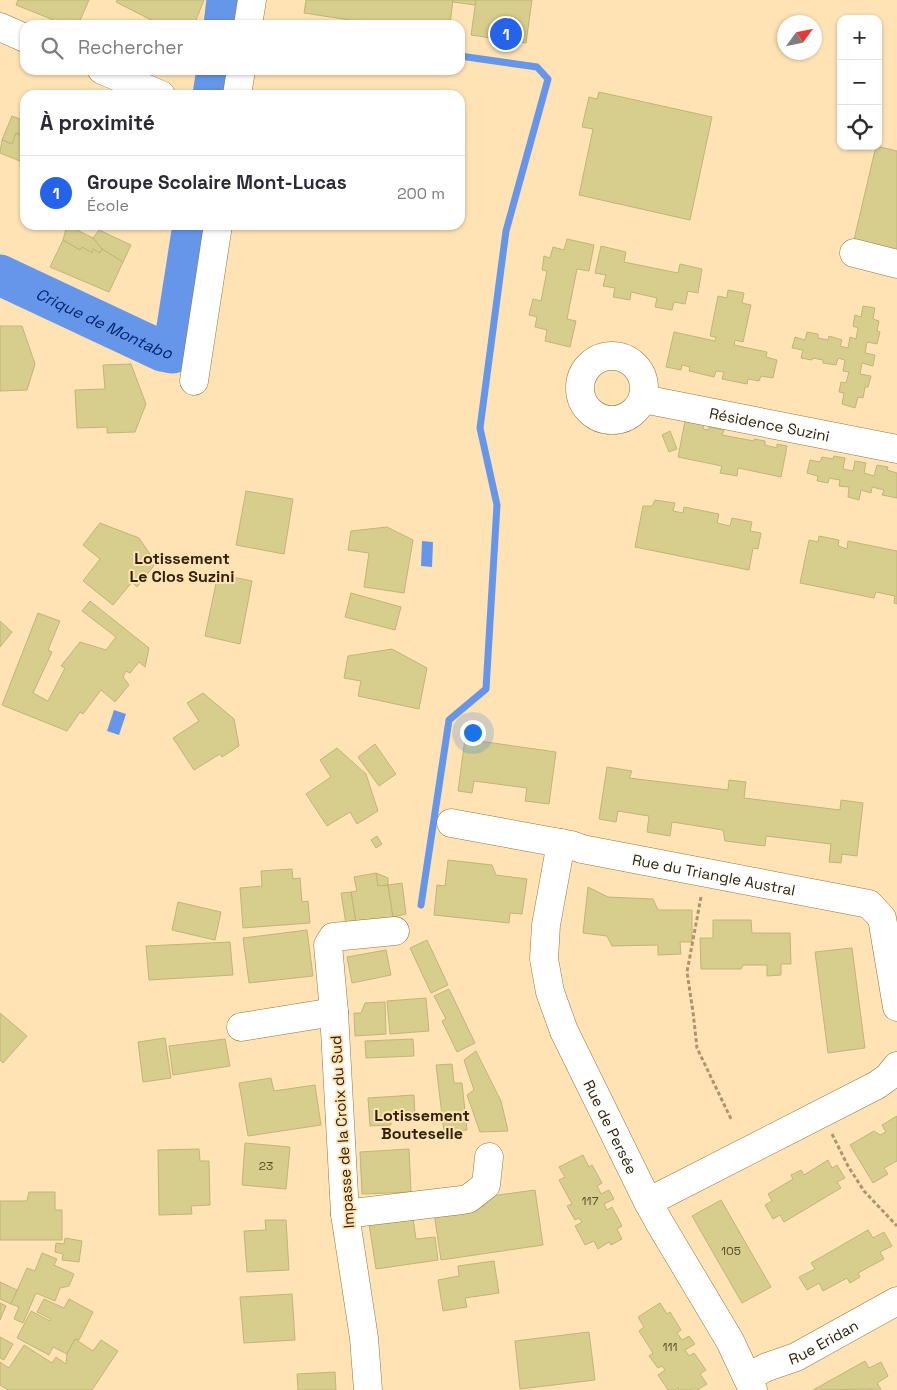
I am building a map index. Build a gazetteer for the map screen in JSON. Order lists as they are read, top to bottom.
{
  "streets": {
    "street": [
      "Résidence Suzini",
      "Rue du Triangle Austral",
      "Rue de Persée",
      "Impasse de la Croix du Sud",
      "Rue Eridan"
    ]
  },
  "crossings": [
    ["Rue du Triangle Austral", "Rue de Persée"],
    ["Rue de Persée", "Rue Eridan"]
  ],
  "districts": ["Lotissement Le Clos Suzini", "Lotissement Bouteselle"],
  "water": ["Crique de Montabo"],
  "house_numbers": [
    "23",
    "117",
    "105",
    "111"
  ],
  "north": "top right",
  "page": {
    "map_buttons": ["+", "−"],
    "pins": "1",
    "search": "Rechercher",
    "heading": "À proximité",
    "list": [
      {
        "mark": "1",
        "name": "Groupe Scolaire Mont-Lucas",
        "note": "École",
        "value": "200 m"
      }
    ]
  }
}
